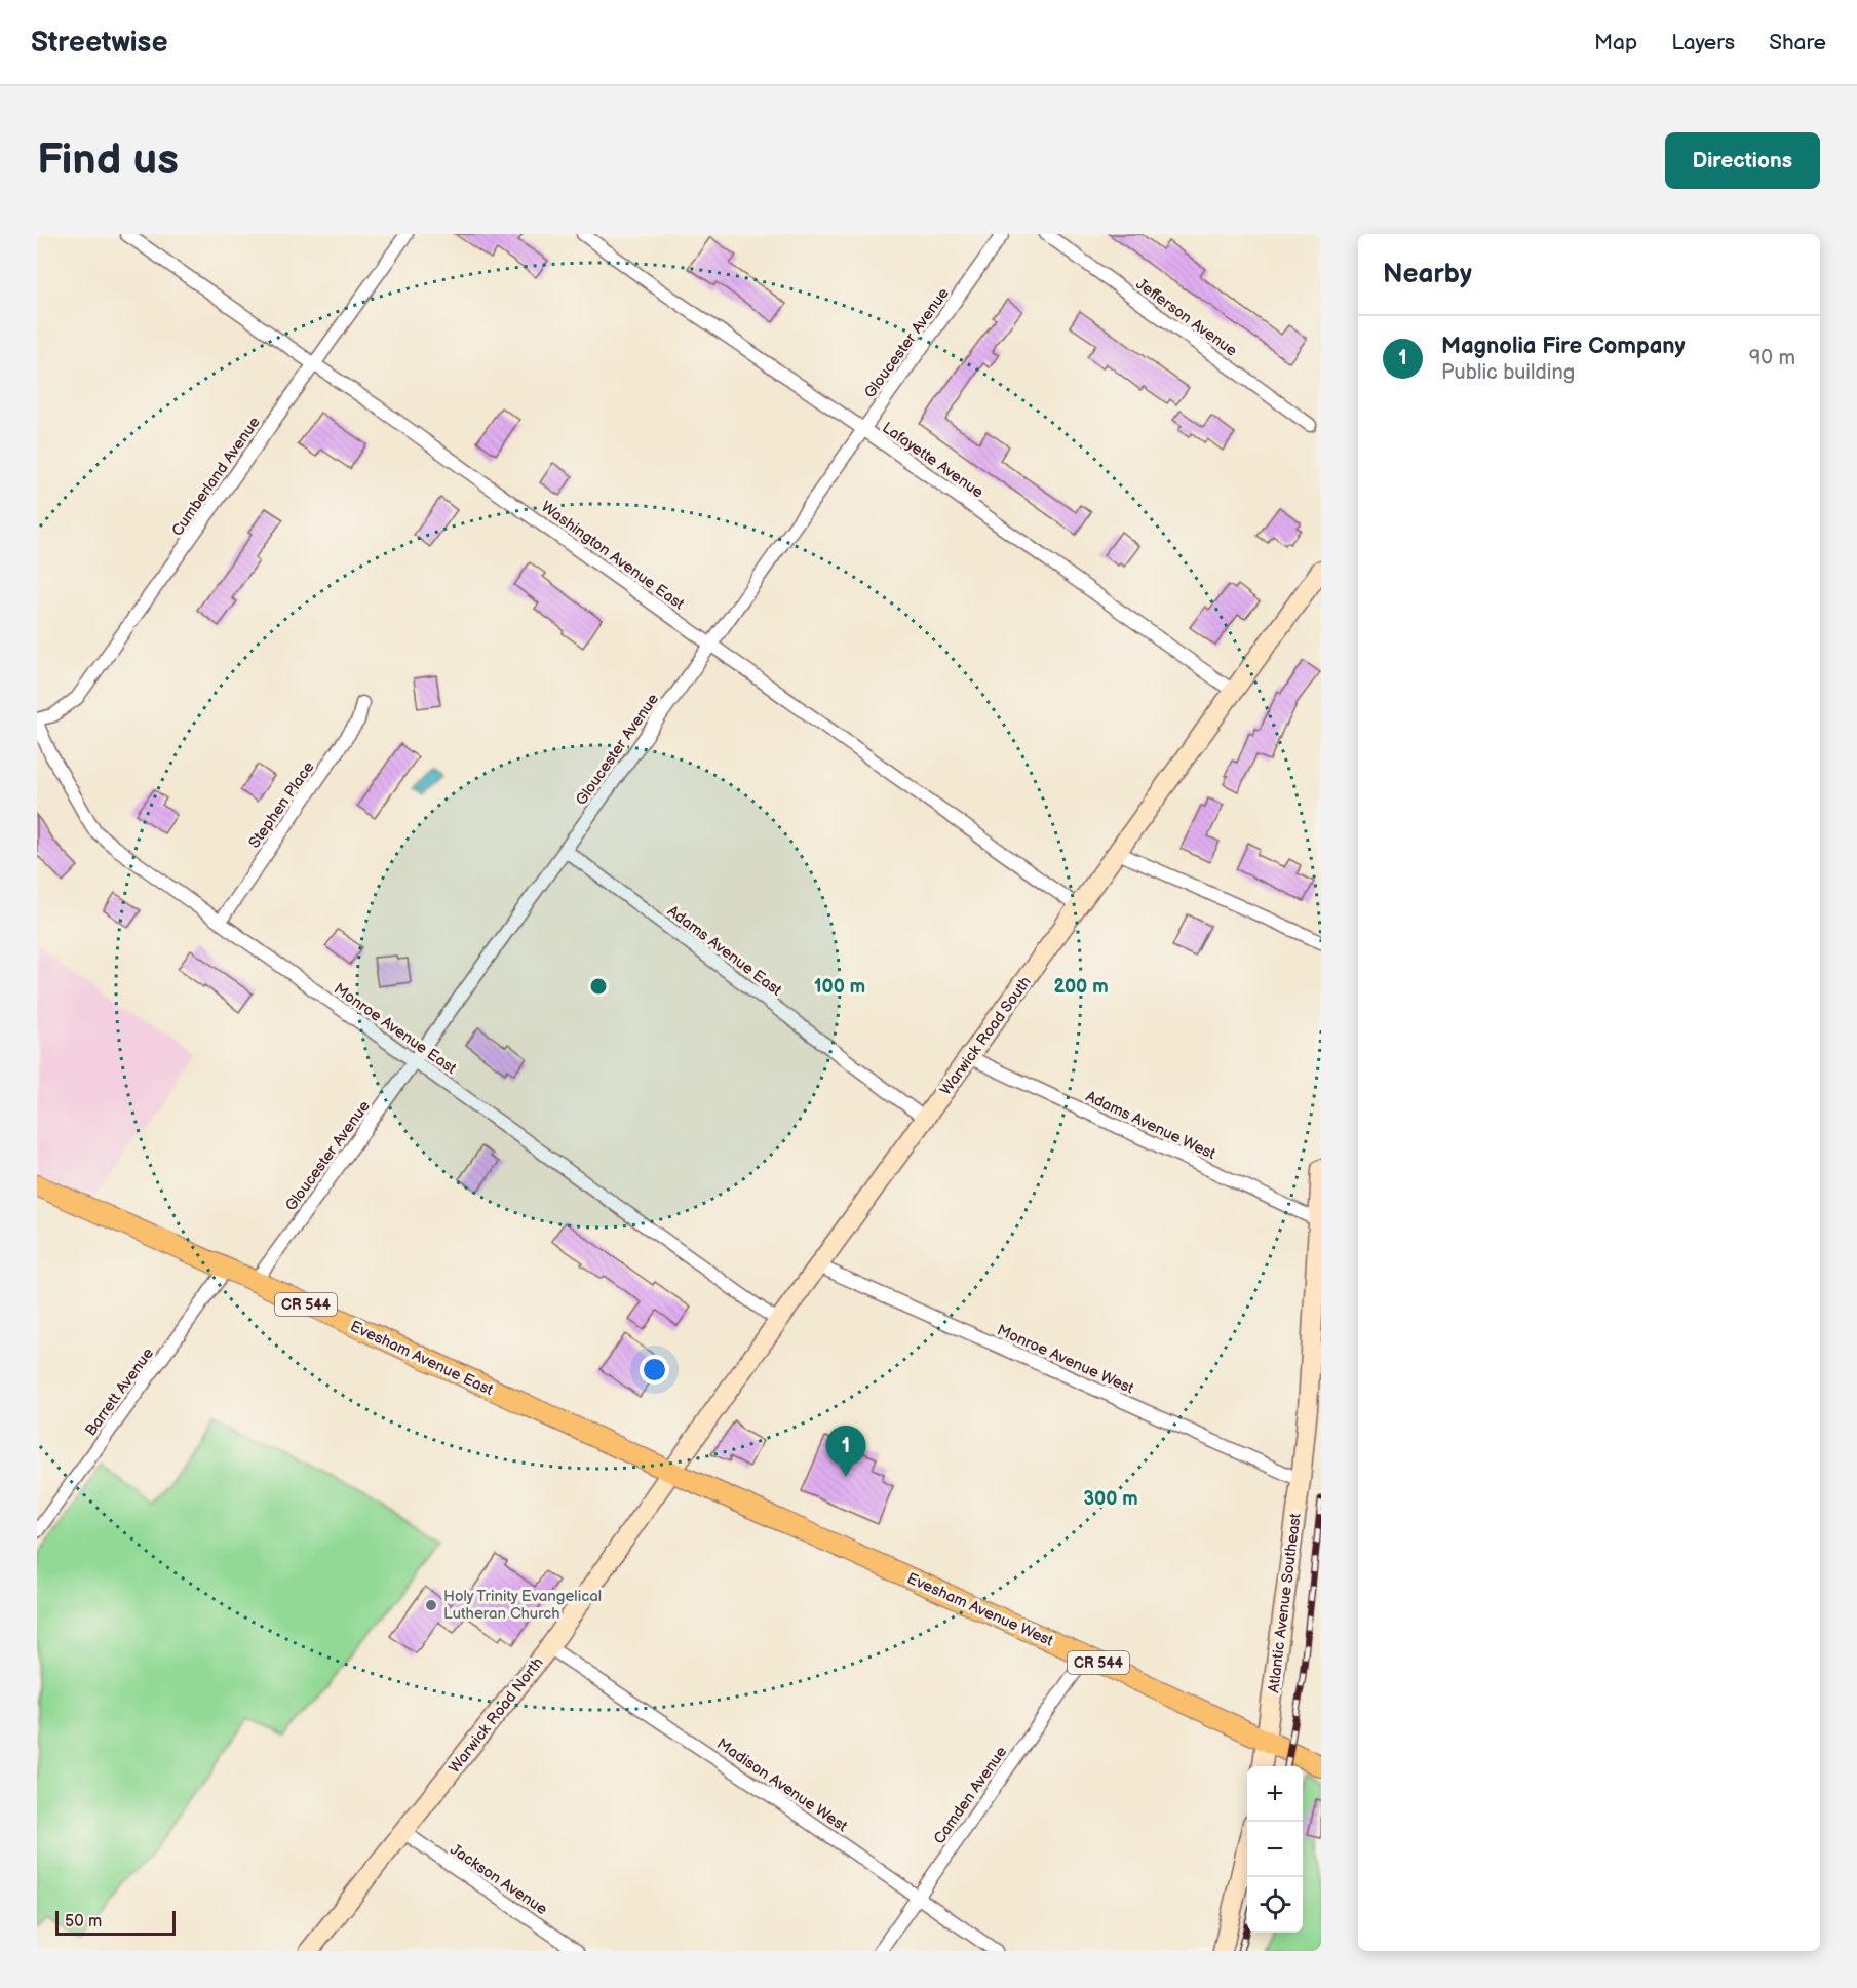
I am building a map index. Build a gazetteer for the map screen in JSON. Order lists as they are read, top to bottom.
{
  "streets": {
    "main road": ["CR 544", "Evesham Avenue East", "Evesham Avenue West"],
    "street": [
      "Jefferson Avenue",
      "Gloucester Avenue",
      "Lafayette Avenue",
      "Cumberland Avenue",
      "Washington Avenue East",
      "Stephen Place",
      "Adams Avenue East",
      "Monroe Avenue East",
      "Warwick Road South",
      "Adams Avenue West",
      "Monroe Avenue West",
      "Barrett Avenue",
      "Atlantic Avenue Southeast",
      "Warwick Road North",
      "Madison Avenue West",
      "Camden Avenue",
      "Jackson Avenue"
    ]
  },
  "crossings": [
    ["Gloucester Avenue", "Lafayette Avenue"],
    ["Gloucester Avenue", "Washington Avenue East"],
    ["Gloucester Avenue", "Adams Avenue East"],
    ["Gloucester Avenue", "Monroe Avenue East"],
    ["Gloucester Avenue", "Evesham Avenue East"],
    ["Lafayette Avenue", "Warwick Road South"],
    ["Cumberland Avenue", "Washington Avenue East"],
    ["Cumberland Avenue", "Monroe Avenue East"],
    ["Washington Avenue East", "Warwick Road South"],
    ["Stephen Place", "Monroe Avenue East"],
    ["Adams Avenue East", "Warwick Road South"],
    ["Monroe Avenue East", "Warwick Road South"],
    ["Warwick Road South", "Adams Avenue West"],
    ["Warwick Road South", "Evesham Avenue East"],
    ["Warwick Road South", "Monroe Avenue West"],
    ["Warwick Road South", "Evesham Avenue West"],
    ["Warwick Road South", "Warwick Road North"],
    ["Adams Avenue West", "Atlantic Avenue Southeast"],
    ["Evesham Avenue East", "Barrett Avenue"],
    ["Evesham Avenue East", "Evesham Avenue West"],
    ["Evesham Avenue East", "Warwick Road North"],
    ["Monroe Avenue West", "Atlantic Avenue Southeast"],
    ["Atlantic Avenue Southeast", "Evesham Avenue West"],
    ["Evesham Avenue West", "Warwick Road North"],
    ["Evesham Avenue West", "Camden Avenue"],
    ["Warwick Road North", "Madison Avenue West"],
    ["Warwick Road North", "Jackson Avenue"],
    ["Madison Avenue West", "Camden Avenue"]
  ],
  "places": ["Holy Trinity Evangelical Lutheran Church"],
  "scale_bar": "50 m",
  "page": {
    "header": "Streetwise",
    "nav": ["Map", "Layers", "Share"],
    "buttons": "Directions",
    "title": "Find us",
    "heading": "Nearby",
    "list": [
      {
        "mark": "1",
        "name": "Magnolia Fire Company",
        "note": "Public building",
        "value": "90 m"
      }
    ],
    "pins": "1",
    "map_buttons": ["+", "−"],
    "scale": "50 m"
  },
  "rings": ["100 m", "200 m", "300 m"]
}
